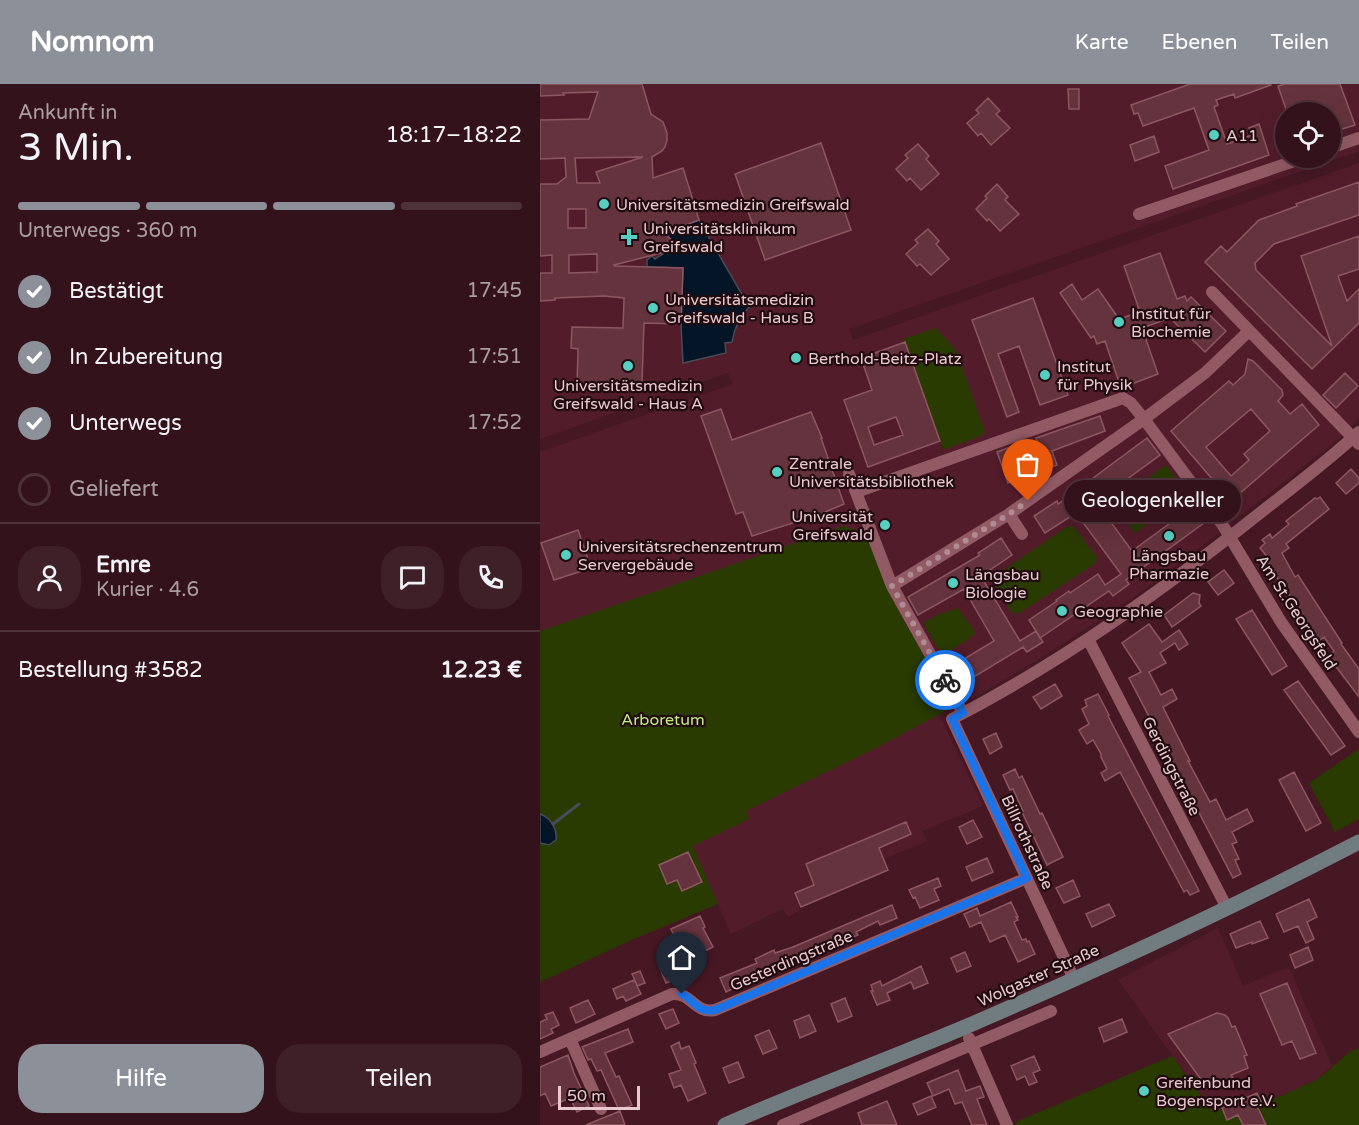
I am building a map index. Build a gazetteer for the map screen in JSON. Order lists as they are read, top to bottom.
{
  "streets": {
    "main road": ["Wolgaster Straße"],
    "street": [
      "Am St.Georgsfeld",
      "Gerdingstraße",
      "Billrothstraße",
      "Gesterdingstraße"
    ]
  },
  "crossings": [
    ["Am St.Georgsfeld", "Billrothstraße"],
    ["Gerdingstraße", "Wolgaster Straße"],
    ["Billrothstraße", "Gesterdingstraße"],
    ["Billrothstraße", "Wolgaster Straße"]
  ],
  "parks": ["Arboretum"],
  "places": {
    "other": [
      "A11",
      "Universitätsmedizin Greifswald",
      "Universitätsmedizin Greifswald - Haus B",
      "Institut für Biochemie",
      "Berthold-Beitz-Platz",
      "Universitätsmedizin Greifswald - Haus A",
      "Institut für Physik",
      "Zentrale Universitätsbibliothek",
      "Geologenkeller",
      "Universität Greifswald",
      "Längsbau Pharmazie",
      "Universitätsrechenzentrum Servergebäude",
      "Längsbau Biologie",
      "Geographie",
      "Greifenbund Bogensport e.V."
    ],
    "health": ["Universitätsklinikum Greifswald"]
  },
  "scale_bar": "50 m",
  "page": {
    "header": "Nomnom",
    "nav": ["Karte", "Ebenen", "Teilen"],
    "heading": ["3 Min.", "Ankunft in", "18:17–18:22"],
    "panel": [
      "Emre",
      "Kurier · 4.6",
      "Bestellung #3582",
      "12.23 €"
    ],
    "bar": "Unterwegs · 360 m",
    "list": [
      ["Bestätigt", "17:45"],
      ["In Zubereitung", "17:51"],
      ["Unterwegs", "17:52"],
      "Geliefert"
    ],
    "bubble": "Geologenkeller",
    "buttons": ["Hilfe", "Teilen"],
    "scale": "50 m"
  }
}
